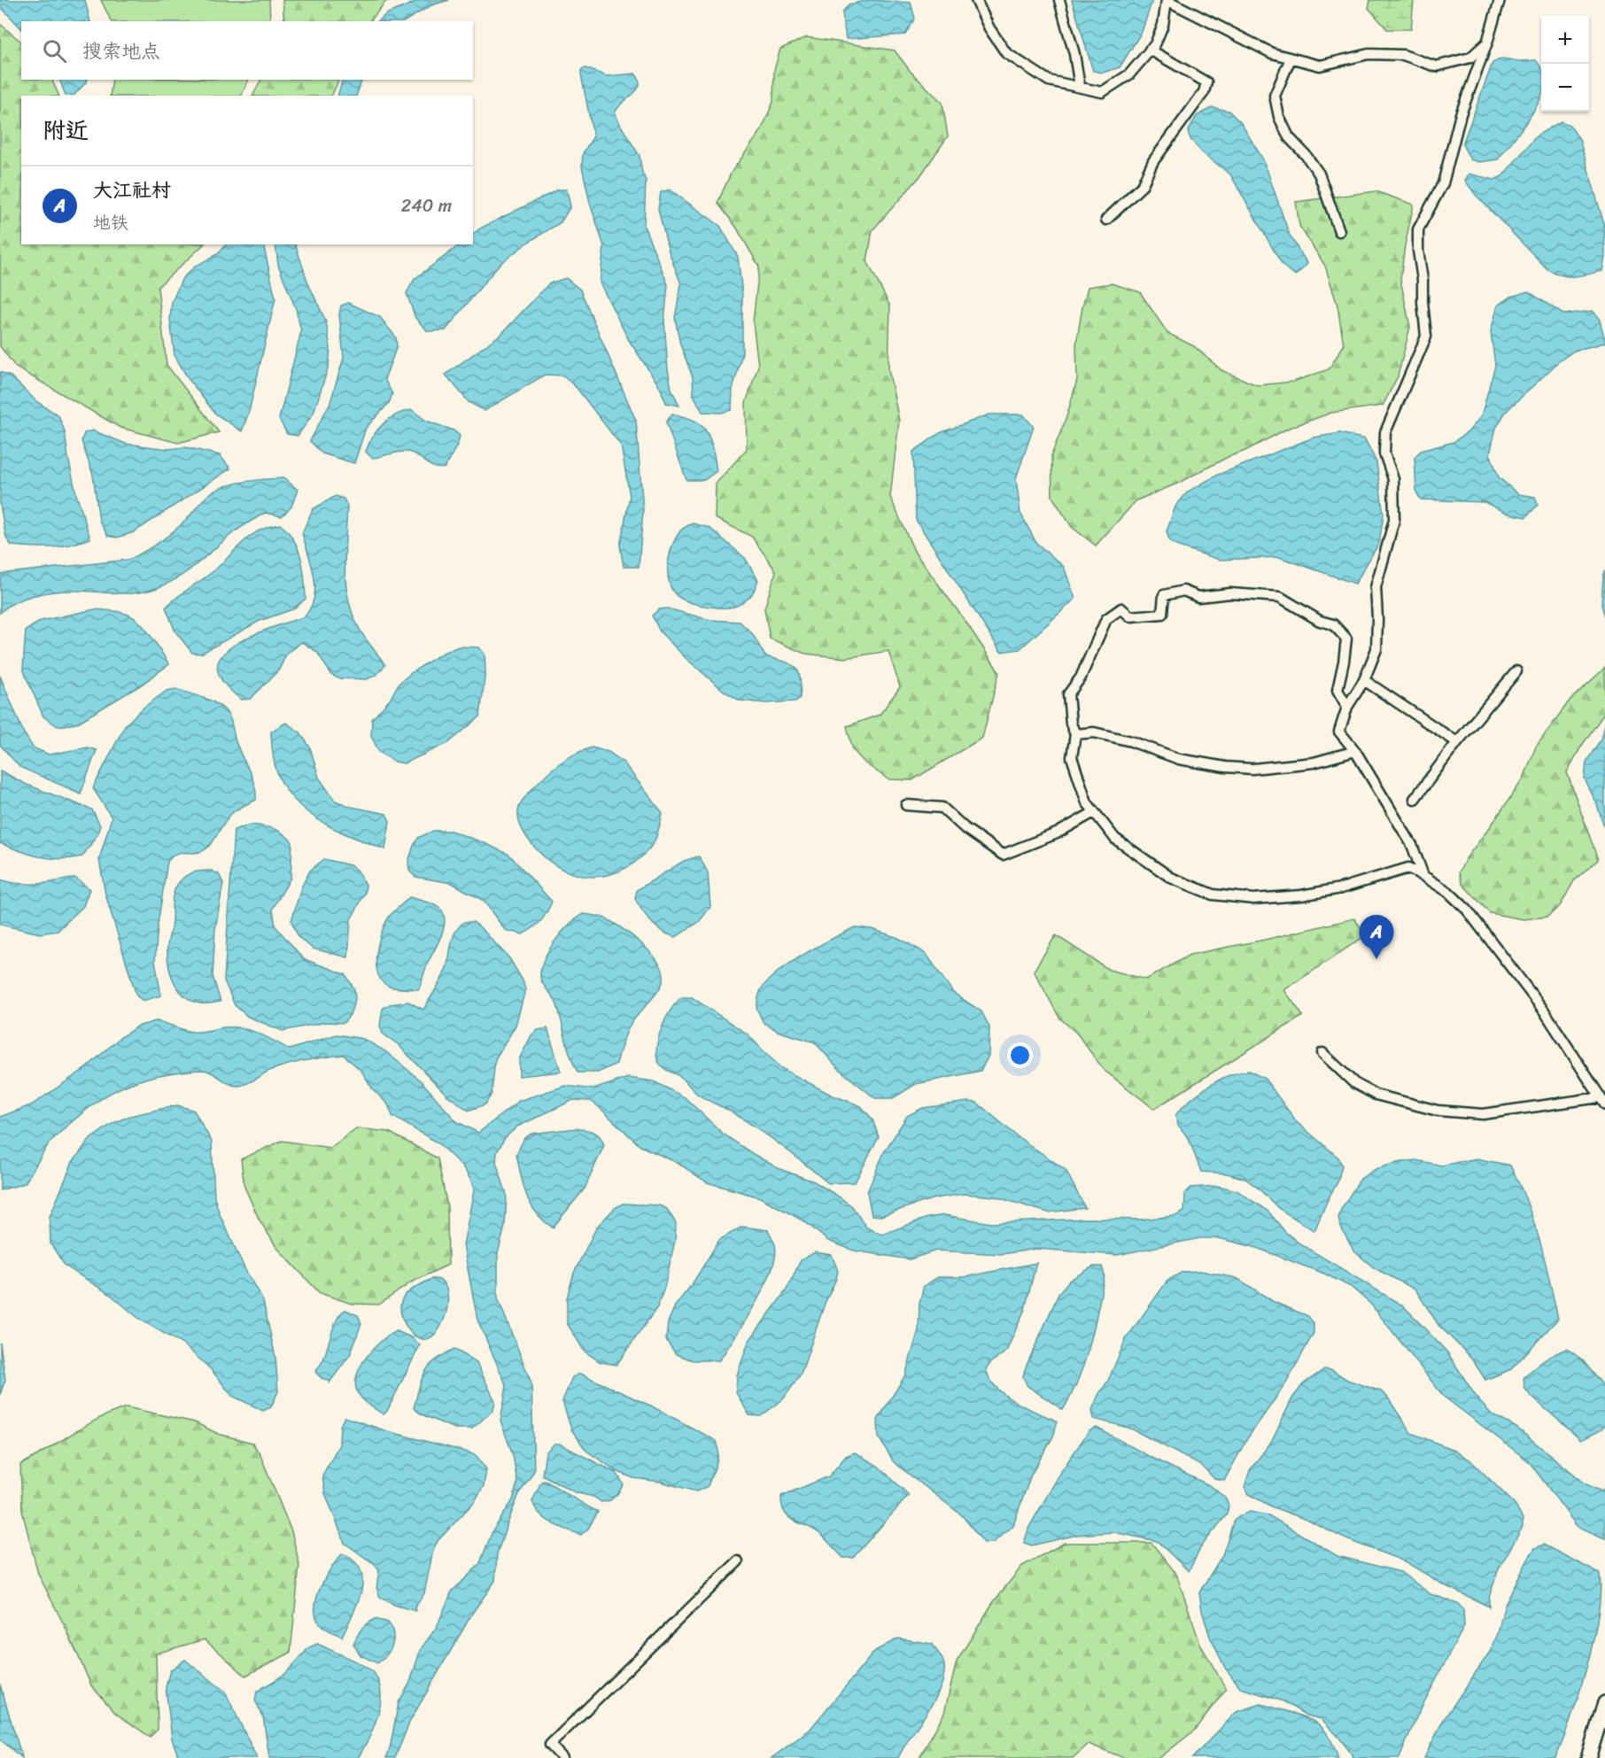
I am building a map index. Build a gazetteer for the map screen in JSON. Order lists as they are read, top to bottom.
{
  "page": {
    "map_buttons": ["+", "−"],
    "search": "搜索地点",
    "heading": "附近",
    "list": [
      {
        "mark": "A",
        "name": "大江社村",
        "note": "地铁",
        "value": "240 m"
      }
    ],
    "pins": "A"
  }
}
